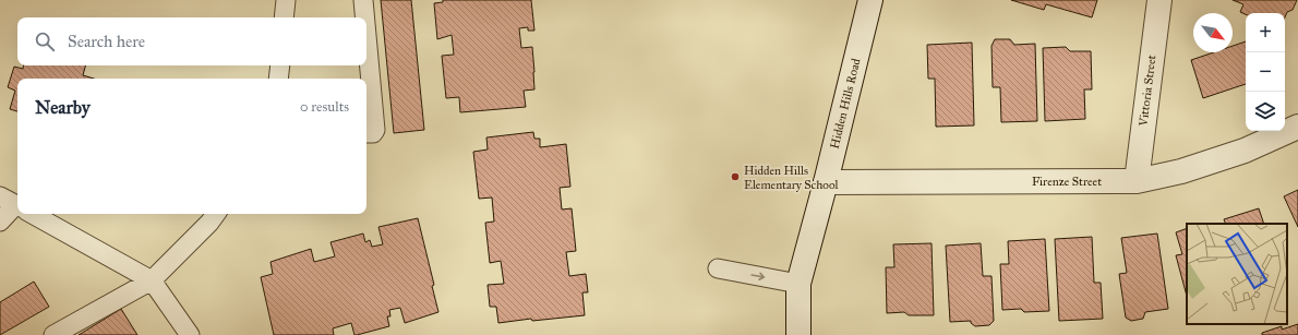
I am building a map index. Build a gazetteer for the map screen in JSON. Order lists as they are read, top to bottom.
{
  "streets": {
    "street": ["Vittoria Street", "Hidden Hills Road", "Firenze Street"]
  },
  "crossings": [
    ["Vittoria Street", "Firenze Street"],
    ["Hidden Hills Road", "Firenze Street"]
  ],
  "places": ["Hidden Hills Elementary School"],
  "north": "bottom right",
  "page": {
    "map_buttons": ["+", "−"],
    "search": "Search here",
    "heading": ["Nearby", "0 results"]
  }
}
